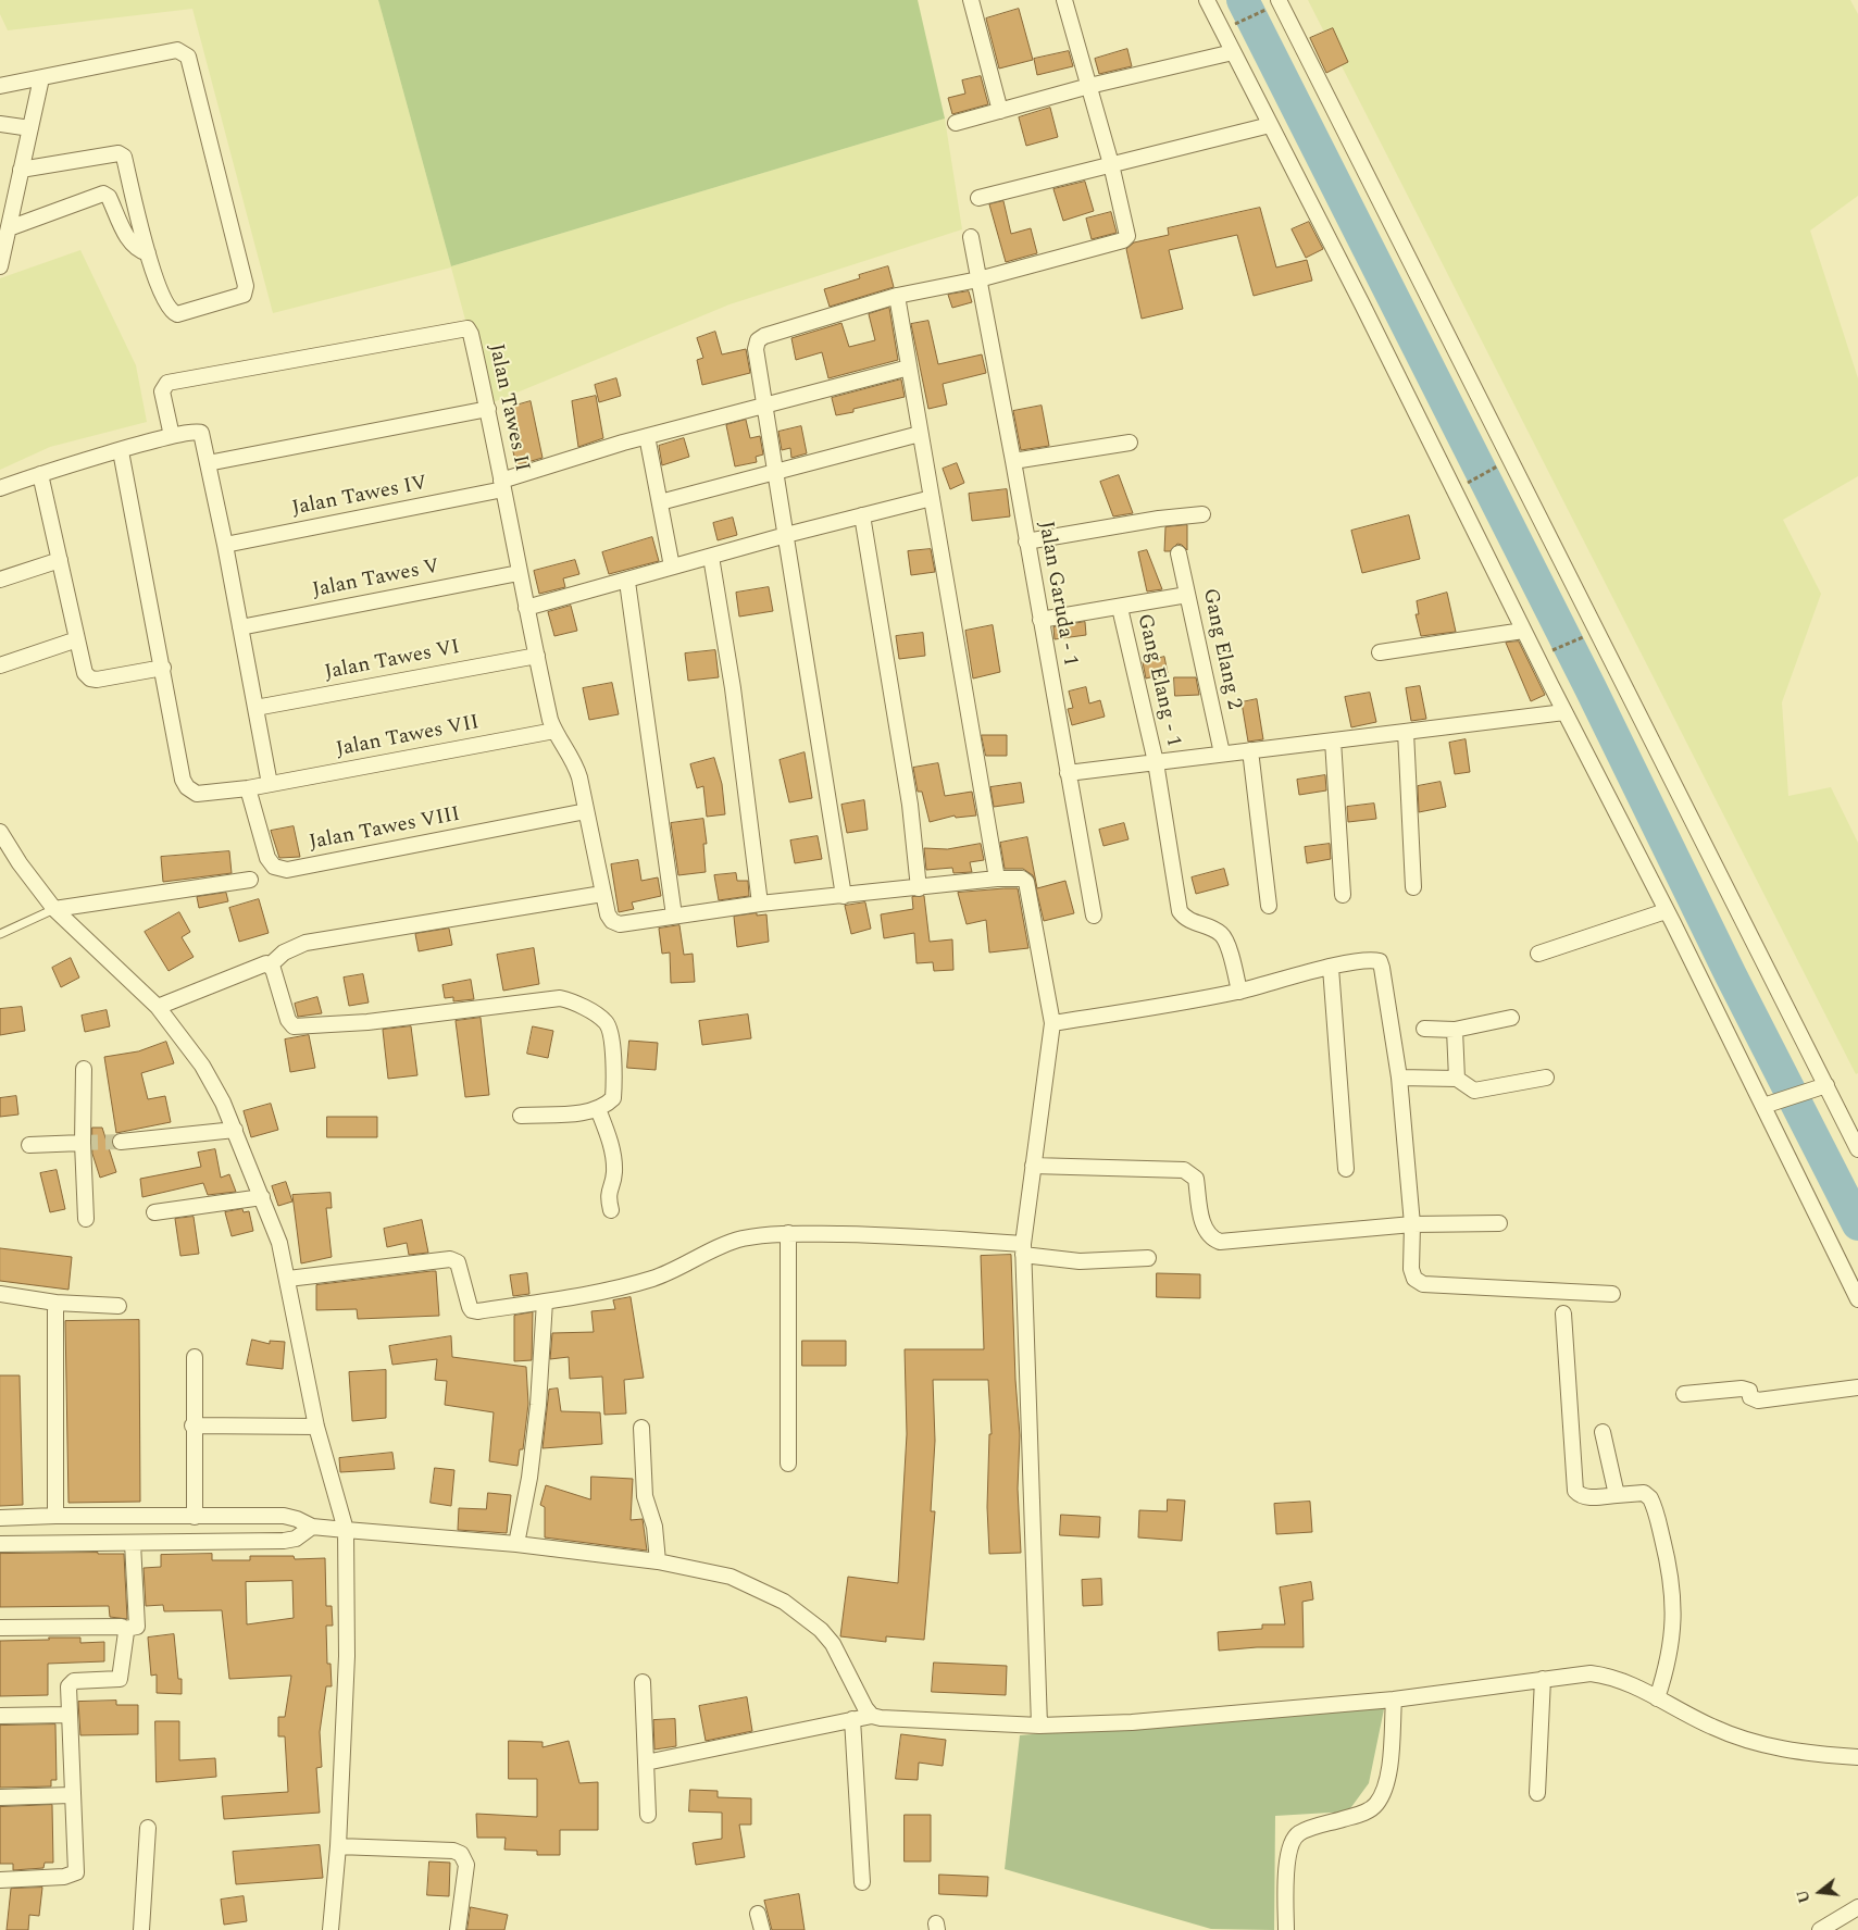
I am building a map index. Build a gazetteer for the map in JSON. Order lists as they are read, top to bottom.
{
  "streets": {
    "street": [
      "Jalan Tawes II",
      "Jalan Tawes IV",
      "Jalan Tawes V",
      "Jalan Garuda - 1",
      "Gang Elang 2",
      "Jalan Tawes VI",
      "Gang Elang - 1",
      "Jalan Tawes VII",
      "Jalan Tawes VIII"
    ]
  },
  "crossings": [
    ["Jalan Tawes II", "Jalan Tawes IV"],
    ["Jalan Tawes II", "Jalan Tawes V"],
    ["Jalan Tawes II", "Jalan Tawes VI"],
    ["Jalan Tawes II", "Jalan Tawes VII"],
    ["Jalan Tawes II", "Jalan Tawes VIII"],
    ["Jalan Tawes VII", "Jalan Tawes VIII"]
  ],
  "north": "left"
}
